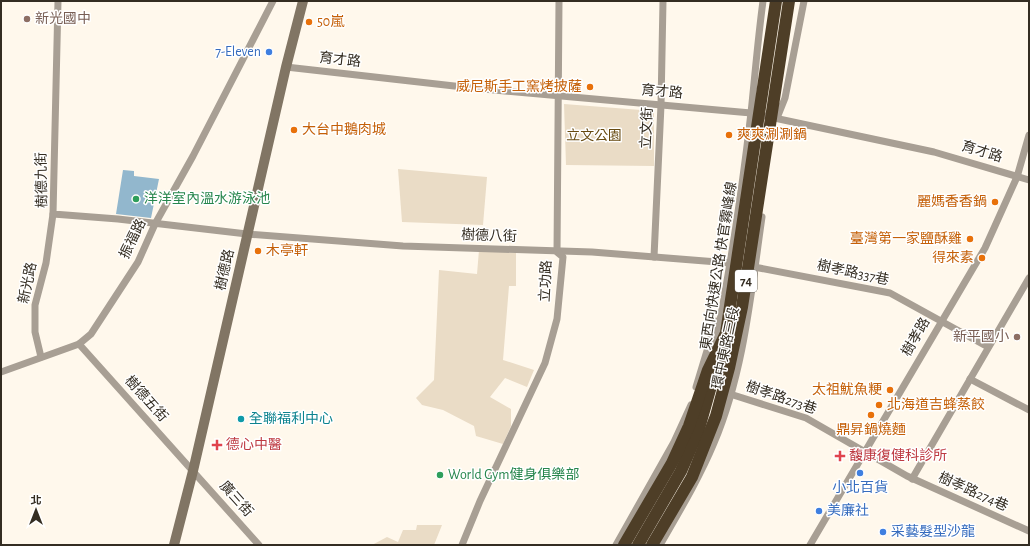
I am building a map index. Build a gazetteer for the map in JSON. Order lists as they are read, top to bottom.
{
  "streets": {
    "highway": ["東西向快速公路 快官霧峰線", "74"],
    "street": [
      "育才路",
      "立文街",
      "樹德九街",
      "樹德八街",
      "振福路",
      "樹德路",
      "樹孝路337巷",
      "立功路",
      "新光路",
      "樹孝路",
      "環中東路三段",
      "樹孝路273巷",
      "樹德五街",
      "樹孝路274巷",
      "廣三街"
    ]
  },
  "crossings": [
    ["育才路", "立文街"],
    ["育才路", "樹德路"],
    ["育才路", "立功路"],
    ["育才路", "樹孝路"],
    ["育才路", "環中東路三段"],
    ["立文街", "樹德八街"],
    ["樹德九街", "樹德八街"],
    ["樹德九街", "振福路"],
    ["樹德九街", "樹德路"],
    ["樹德九街", "新光路"],
    ["樹德八街", "樹德路"],
    ["樹德八街", "立功路"],
    ["樹德八街", "環中東路三段"],
    ["振福路", "新光路"],
    ["振福路", "樹德五街"],
    ["東西向快速公路 快官霧峰線", "74"],
    ["東西向快速公路 快官霧峰線", "環中東路三段"],
    ["樹德路", "樹德五街"],
    ["樹德路", "廣三街"],
    ["樹孝路337巷", "樹孝路"],
    ["樹孝路337巷", "環中東路三段"],
    ["樹孝路", "樹孝路273巷"],
    ["樹孝路", "樹孝路274巷"],
    ["環中東路三段", "樹孝路273巷"],
    ["樹孝路273巷", "樹孝路274巷"],
    ["樹德五街", "廣三街"]
  ],
  "parks": ["立文公園"],
  "places": {
    "other": [
      "新光國中",
      "50嵐",
      "7-Eleven",
      "威尼斯手工窯烤披薩",
      "大台中鵝肉城",
      "爽爽涮涮鍋",
      "洋洋室內溫水游泳池",
      "麗媽香香鍋",
      "臺灣第一家鹽酥雞",
      "木亭軒",
      "得來素",
      "新平國小",
      "太祖魷魚粳",
      "北海道吉蜂蒸餃",
      "鼎昇鍋燒麵",
      "全聯福利中心",
      "小北百貨",
      "World Gym健身俱樂部",
      "美廉社",
      "采藝髮型沙龍"
    ],
    "health": ["德心中醫", "馥康復健科診所"]
  },
  "north": "top"
}
